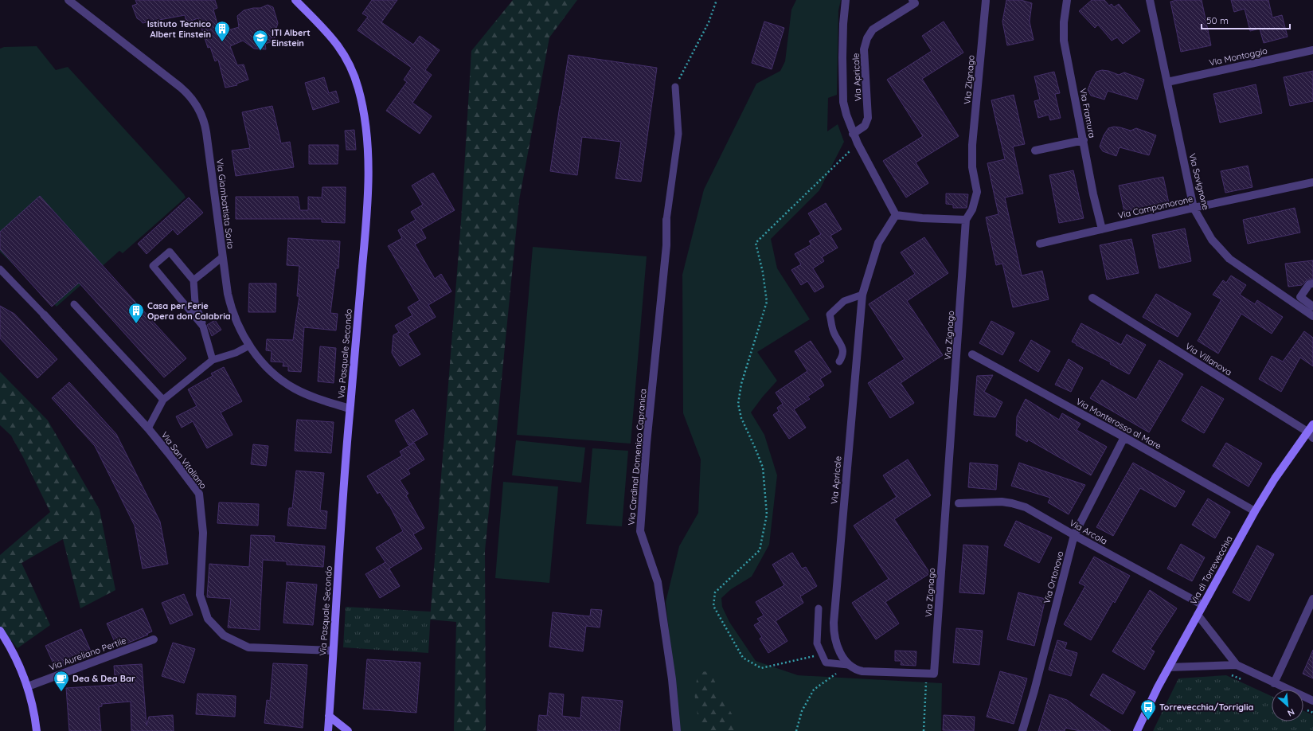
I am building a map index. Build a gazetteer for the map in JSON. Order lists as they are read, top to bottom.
{
  "streets": {
    "street": [
      "Via Montoggio",
      "Via Apricale",
      "Via Zignago",
      "Via Framura",
      "Via Savignone",
      "Via Giambattista Soria",
      "Via Campomorone",
      "Via Pasquale Secondo",
      "Via Villanova",
      "Via Monterosso al Mare",
      "Via Cardinal Domenico Capranica",
      "Via San Vitaliano",
      "Via Arcola",
      "Via di Torrevecchia",
      "Via Ortonovo",
      "Via Aureliano Pertile"
    ]
  },
  "crossings": [
    ["Via Montoggio", "Via Savignone"],
    ["Via Framura", "Via Campomorone"],
    ["Via Savignone", "Via Campomorone"],
    ["Via Giambattista Soria", "Via Pasquale Secondo"],
    ["Via Pasquale Secondo", "Via San Vitaliano"],
    ["Via Villanova", "Via di Torrevecchia"],
    ["Via Monterosso al Mare", "Via di Torrevecchia"],
    ["Via Monterosso al Mare", "Via Ortonovo"],
    ["Via Arcola", "Via di Torrevecchia"],
    ["Via Arcola", "Via Ortonovo"]
  ],
  "places": {
    "building": ["Istituto Tecnico Albert Einstein", "Casa per Ferie Opera don Calabria"],
    "school or university": ["ITI Albert Einstein"],
    "cafe": ["Dea & Dea Bar"],
    "bus stop": ["Torrevecchia/Torriglia"]
  },
  "scale_bar": "50 m",
  "north": "bottom right"
}
